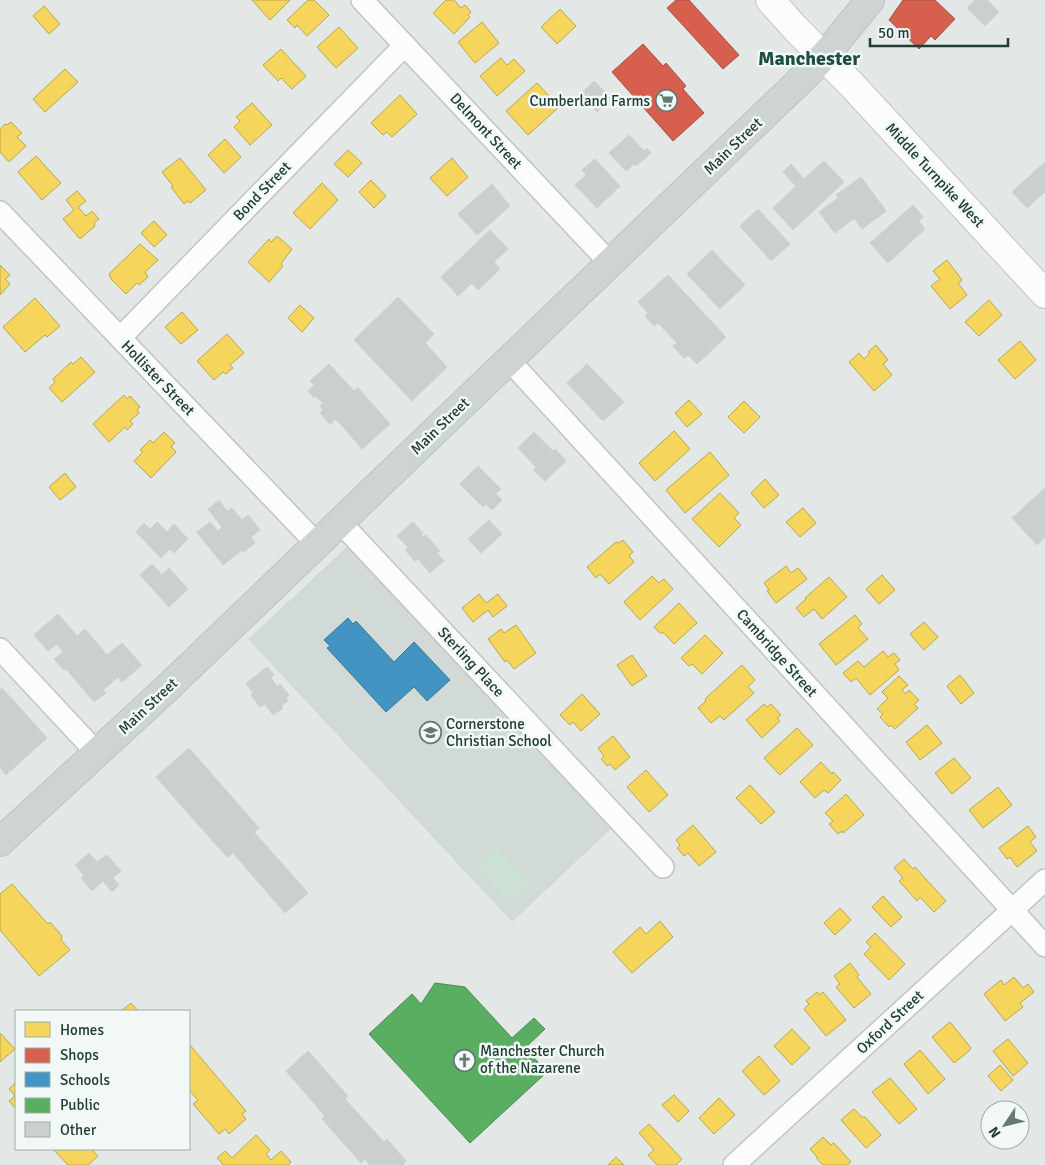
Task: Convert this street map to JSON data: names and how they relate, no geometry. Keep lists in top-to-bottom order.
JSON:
{
  "streets": {
    "main road": ["Main Street", "Middle Turnpike West"],
    "street": [
      "Delmont Street",
      "Bond Street",
      "Hollister Street",
      "Cambridge Street",
      "Sterling Place",
      "Oxford Street"
    ]
  },
  "crossings": [
    ["Delmont Street", "Main Street"],
    ["Delmont Street", "Bond Street"],
    ["Main Street", "Middle Turnpike West"],
    ["Main Street", "Hollister Street"],
    ["Main Street", "Cambridge Street"],
    ["Main Street", "Sterling Place"],
    ["Bond Street", "Hollister Street"],
    ["Cambridge Street", "Oxford Street"]
  ],
  "districts": ["Manchester"],
  "places": {
    "supermarket": ["Cumberland Farms"],
    "school or university": ["Cornerstone Christian School"],
    "church": ["Manchester Church of the Nazarene"]
  },
  "legend": [
    "Homes",
    "Shops",
    "Schools",
    "Public",
    "Other"
  ],
  "scale_bar": "50 m",
  "north": "bottom left"
}
